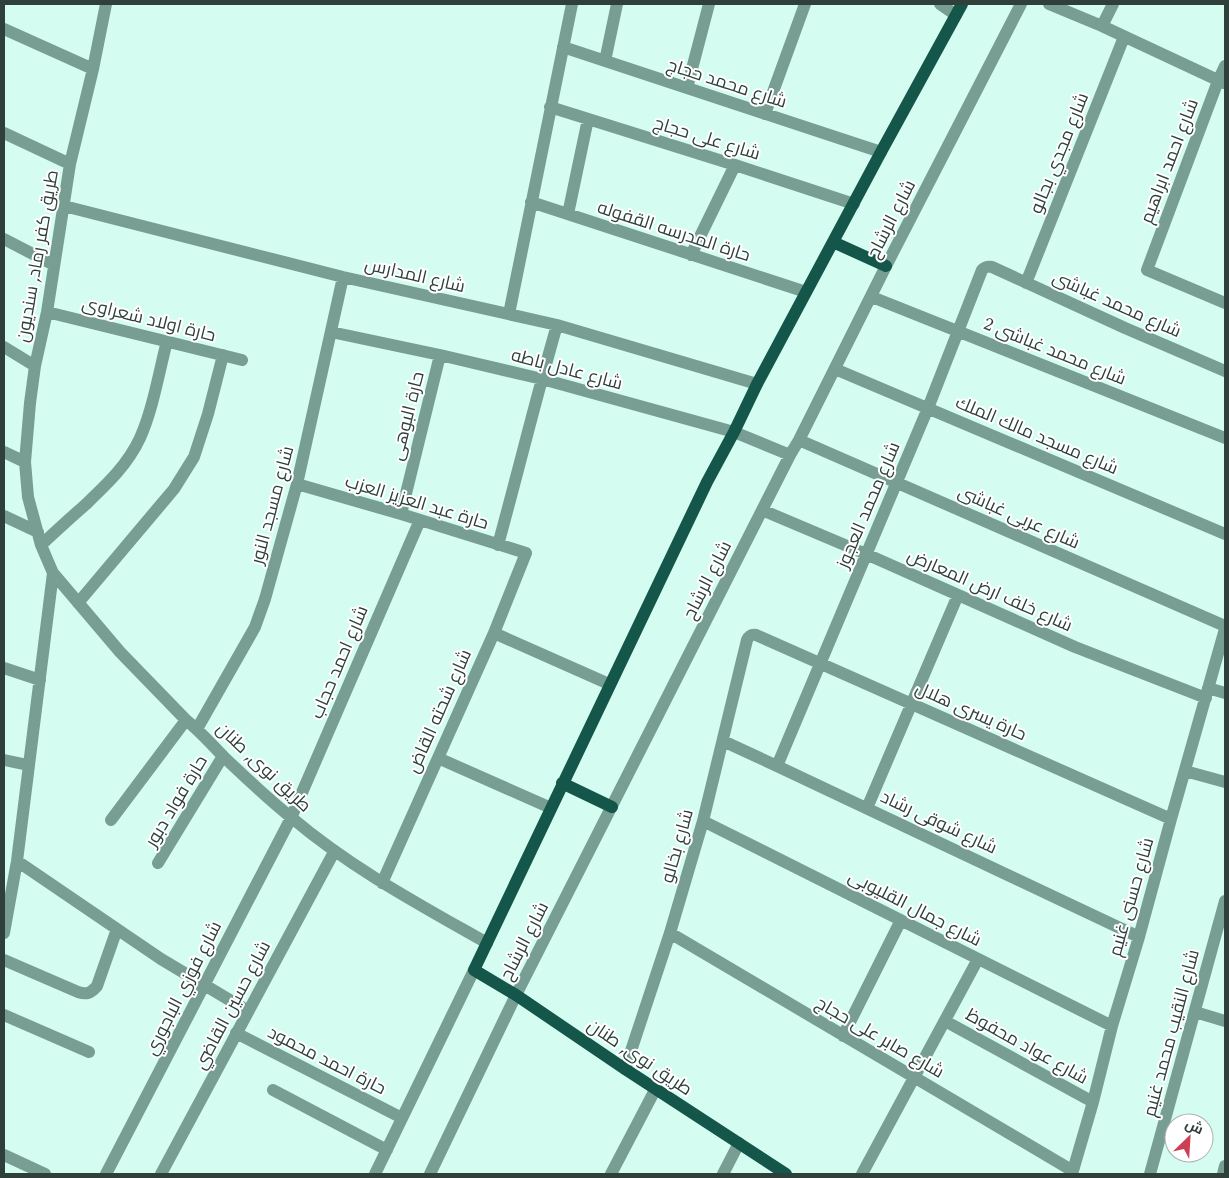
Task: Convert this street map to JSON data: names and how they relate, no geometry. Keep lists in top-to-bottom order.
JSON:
{
  "streets": {
    "main road": ["شارع الرشاح", "طريق نوى, طنان"],
    "street": [
      "شارع محمد حجاج",
      "شارع على حجاج",
      "شارع مجدي بجالو",
      "شارع احمد ابراهيم",
      "حارة المدرسه القفوله",
      "طريق كفر رماد, سنديون",
      "شارع المدارس",
      "شارع محمد غباشى",
      "حارة اولاد شعراوى",
      "شارع محمد غباشى 2",
      "شارع عادل باطه",
      "حارة البوهى",
      "شارع مسجد مالك الملك",
      "حارة عبد العزيز العزب",
      "شارع مسجد النور",
      "شارع محمد العجوز",
      "شارع عربى غباشى",
      "شارع خلف ارض المعارض",
      "شارع احمد حجاب",
      "شارع شحته القاض",
      "حارة يسرى هلال",
      "حارة فواد دبور",
      "شارع شوقى رشاد",
      "شارع بخالو",
      "شارع حسنى غنيم",
      "شارع جمال القليوبى",
      "شارع فوزي الباجوري",
      "شارع حسين القاضي",
      "شارع النقيب محمد غنيم",
      "شارع صابر على حجاج",
      "شارع عواد محفوظ",
      "حارة احمد محمود"
    ]
  },
  "crossings": [
    ["شارع محمد حجاج", "شارع الرشاح"],
    ["شارع على حجاج", "شارع الرشاح"],
    ["شارع مجدي بجالو", "شارع محمد غباشى"],
    ["شارع الرشاح", "حارة المدرسه القفوله"],
    ["شارع الرشاح", "شارع المدارس"],
    ["شارع الرشاح", "شارع محمد غباشى 2"],
    ["شارع الرشاح", "شارع عادل باطه"],
    ["شارع الرشاح", "شارع مسجد مالك الملك"],
    ["شارع الرشاح", "شارع عربى غباشى"],
    ["شارع الرشاح", "شارع خلف ارض المعارض"],
    ["شارع الرشاح", "طريق نوى, طنان"],
    ["شارع الرشاح", "حارة احمد محمود"],
    ["طريق كفر رماد, سنديون", "شارع المدارس"],
    ["طريق كفر رماد, سنديون", "حارة اولاد شعراوى"],
    ["طريق كفر رماد, سنديون", "طريق نوى, طنان"],
    ["شارع المدارس", "شارع مسجد النور"],
    ["شارع محمد غباشى", "شارع محمد العجوز"],
    ["شارع محمد غباشى 2", "شارع محمد العجوز"],
    ["شارع عادل باطه", "حارة البوهى"],
    ["شارع عادل باطه", "شارع مسجد النور"],
    ["حارة البوهى", "حارة عبد العزيز العزب"],
    ["شارع مسجد مالك الملك", "شارع محمد العجوز"],
    ["حارة عبد العزيز العزب", "شارع مسجد النور"],
    ["حارة عبد العزيز العزب", "شارع احمد حجاب"],
    ["حارة عبد العزيز العزب", "شارع شحته القاض"],
    ["شارع مسجد النور", "طريق نوى, طنان"],
    ["شارع محمد العجوز", "شارع عربى غباشى"],
    ["شارع محمد العجوز", "شارع خلف ارض المعارض"],
    ["شارع محمد العجوز", "حارة يسرى هلال"],
    ["شارع محمد العجوز", "شارع شوقى رشاد"],
    ["شارع عربى غباشى", "شارع حسنى غنيم"],
    ["شارع خلف ارض المعارض", "شارع حسنى غنيم"],
    ["شارع احمد حجاب", "طريق نوى, طنان"],
    ["شارع احمد حجاب", "شارع فوزي الباجوري"],
    ["شارع شحته القاض", "طريق نوى, طنان"],
    ["حارة يسرى هلال", "شارع بخالو"],
    ["حارة يسرى هلال", "شارع حسنى غنيم"],
    ["طريق نوى, طنان", "حارة فواد دبور"],
    ["طريق نوى, طنان", "شارع بخالو"],
    ["طريق نوى, طنان", "شارع فوزي الباجوري"],
    ["طريق نوى, طنان", "شارع حسين القاضي"],
    ["شارع شوقى رشاد", "شارع بخالو"],
    ["شارع شوقى رشاد", "شارع حسنى غنيم"],
    ["شارع بخالو", "شارع جمال القليوبى"],
    ["شارع بخالو", "شارع صابر على حجاج"],
    ["شارع حسنى غنيم", "شارع جمال القليوبى"],
    ["شارع حسنى غنيم", "شارع صابر على حجاج"],
    ["شارع حسنى غنيم", "شارع عواد محفوظ"],
    ["شارع حسين القاضي", "حارة احمد محمود"]
  ],
  "north": "top right"
}
